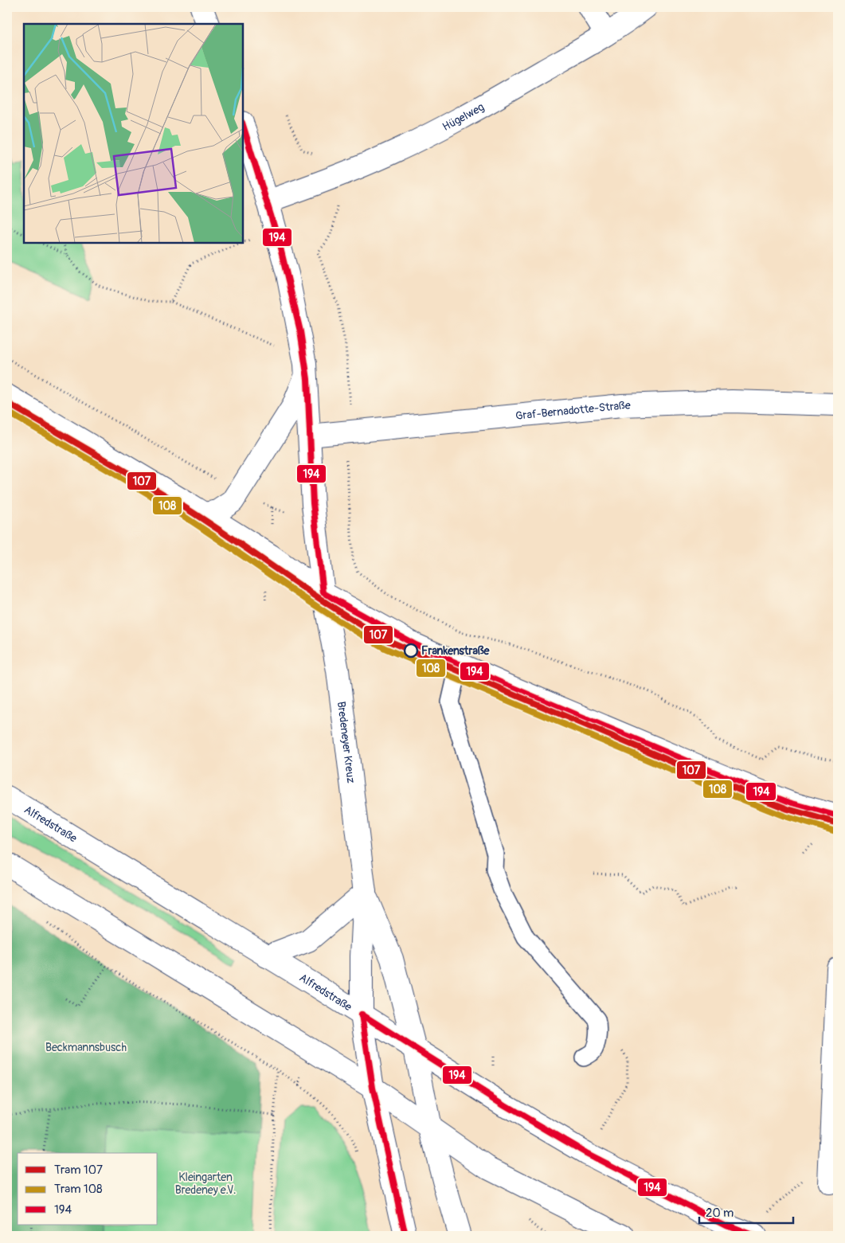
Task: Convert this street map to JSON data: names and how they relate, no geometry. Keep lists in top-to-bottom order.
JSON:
{
  "streets": {
    "main road": [
      "Hügelweg",
      "Graf-Bernadotte-Straße",
      "Bredeneyer Kreuz",
      "Alfredstraße"
    ]
  },
  "crossings": [
    ["Bredeneyer Kreuz", "Alfredstraße"]
  ],
  "parks": ["Beckmannsbusch", "Kleingarten Bredeney e.V."],
  "places": ["Frankenstraße"],
  "lines": ["transit line 194", "tram line 107", "tram line 108"],
  "legend": ["Tram 107", "Tram 108", "194"],
  "scale_bar": "20 m"
}
